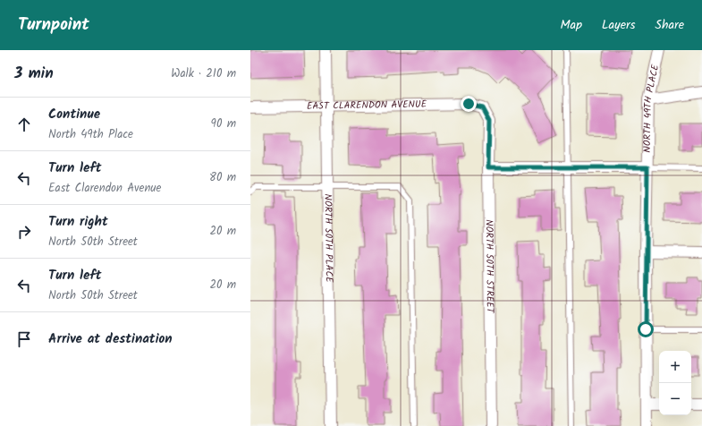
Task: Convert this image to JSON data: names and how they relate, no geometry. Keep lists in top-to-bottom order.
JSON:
{
  "streets": {
    "street": [
      "EAST CLARENDON AVENUE",
      "NORTH 49TH PLACE",
      "NORTH 50TH PLACE",
      "NORTH 50TH STREET"
    ]
  },
  "crossings": [
    ["EAST CLARENDON AVENUE", "NORTH 50TH PLACE"],
    ["EAST CLARENDON AVENUE", "NORTH 50TH STREET"]
  ],
  "page": {
    "header": "Turnpoint",
    "nav": ["Map", "Layers", "Share"],
    "heading": ["3 min", "Walk · 210 m"],
    "list": [
      ["Continue", "North 49th Place", "90 m"],
      ["Turn left", "East Clarendon Avenue", "80 m"],
      ["Turn right", "North 50th Street", "20 m"],
      ["Turn left", "North 50th Street", "20 m"],
      "Arrive at destination"
    ],
    "map_buttons": ["+", "−"]
  }
}
